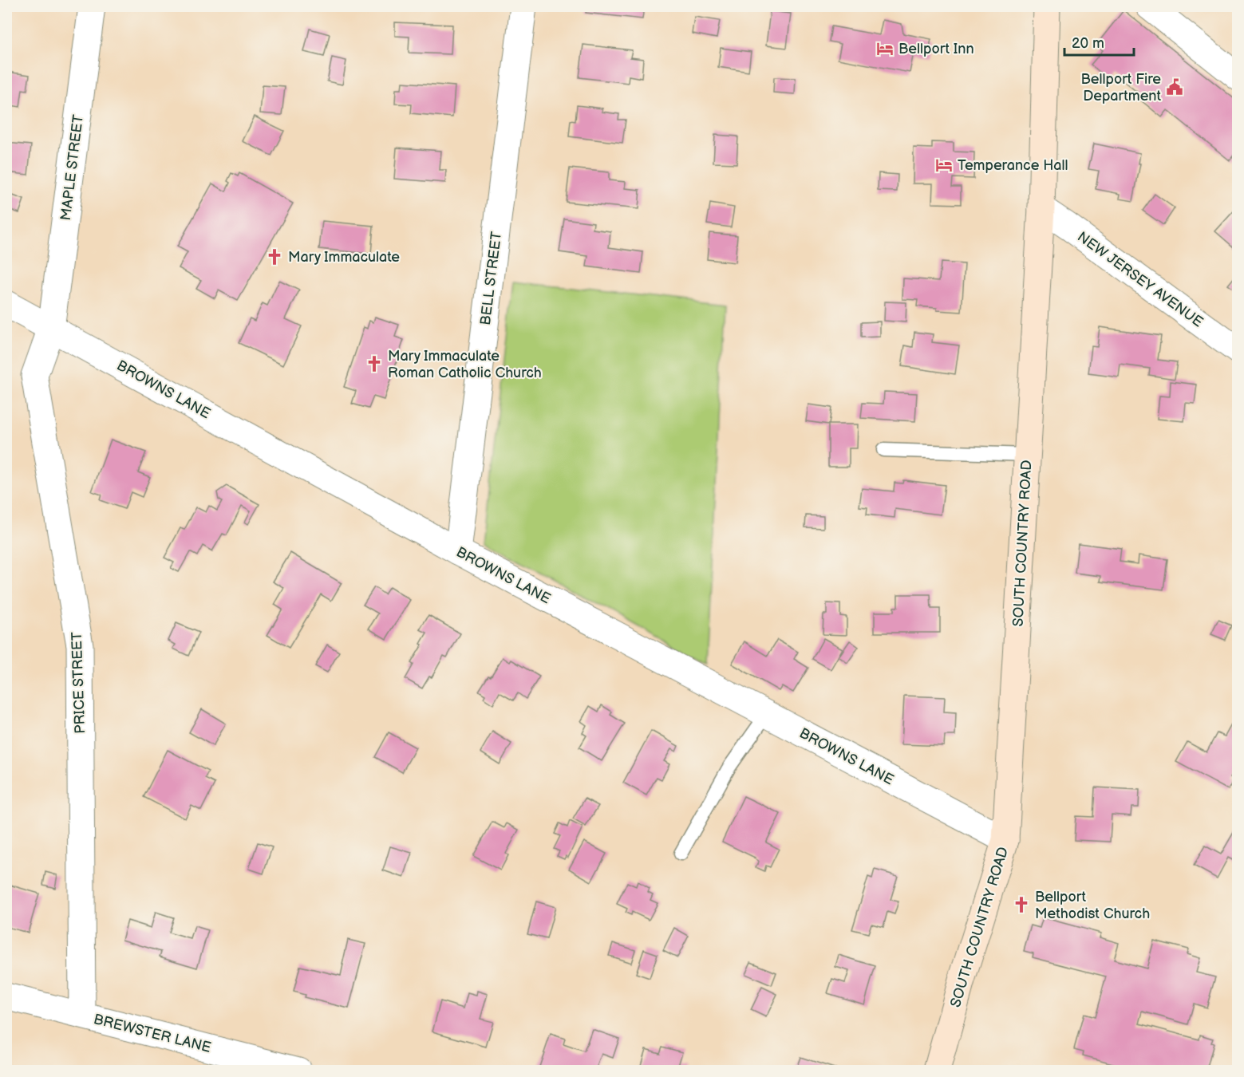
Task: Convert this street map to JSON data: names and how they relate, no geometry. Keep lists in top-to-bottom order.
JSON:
{
  "streets": {
    "main road": ["SOUTH COUNTRY ROAD"],
    "street": [
      "MAPLE STREET",
      "BELL STREET",
      "NEW JERSEY AVENUE",
      "BROWNS LANE",
      "PRICE STREET",
      "BREWSTER LANE"
    ]
  },
  "crossings": [
    ["MAPLE STREET", "BROWNS LANE"],
    ["MAPLE STREET", "PRICE STREET"],
    ["BELL STREET", "BROWNS LANE"],
    ["NEW JERSEY AVENUE", "SOUTH COUNTRY ROAD"],
    ["BROWNS LANE", "SOUTH COUNTRY ROAD"],
    ["BROWNS LANE", "PRICE STREET"],
    ["PRICE STREET", "BREWSTER LANE"]
  ],
  "places": {
    "hotel": ["Bellport Inn", "Temperance Hall"],
    "public building": ["Bellport Fire Department"],
    "church": ["Mary Immaculate", "Mary Immaculate Roman Catholic Church", "Bellport Methodist Church"]
  },
  "scale_bar": "20 m"
}
